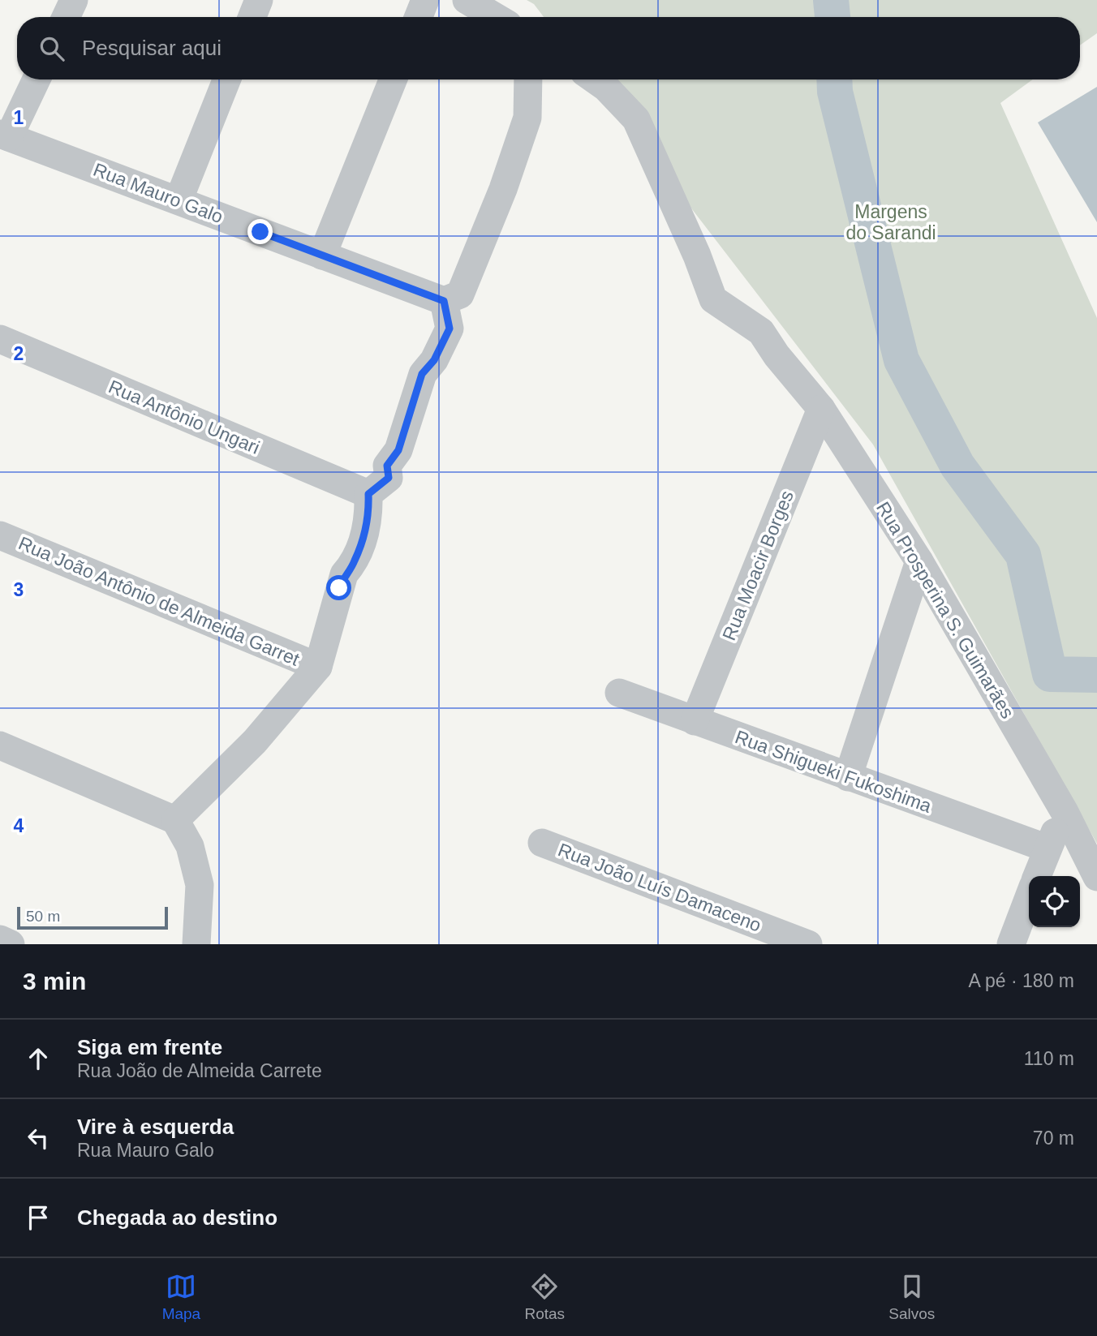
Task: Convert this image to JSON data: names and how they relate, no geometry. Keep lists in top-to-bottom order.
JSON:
{
  "streets": {
    "street": [
      "Rua Mauro Galo",
      "Rua Antônio Ungari",
      "Rua Moacir Borges",
      "Rua João Antônio de Almeida Garret",
      "Rua Prosperina S. Guimarães",
      "Rua Shigueki Fukoshima",
      "Rua João Luís Damaceno"
    ]
  },
  "crossings": [
    ["Rua Moacir Borges", "Rua Prosperina S. Guimarães"],
    ["Rua Moacir Borges", "Rua Shigueki Fukoshima"]
  ],
  "parks": ["Margens do Sarandi"],
  "scale_bar": "50 m",
  "page": {
    "search": "Pesquisar aqui",
    "scale": "50 m",
    "heading": ["3 min", "A pé · 180 m"],
    "list": [
      ["Siga em frente", "Rua João de Almeida Carrete", "110 m"],
      ["Vire à esquerda", "Rua Mauro Galo", "70 m"],
      "Chegada ao destino"
    ],
    "nav": ["Mapa", "Rotas", "Salvos"]
  },
  "grid": {
    "rows": [
      "1",
      "2",
      "3",
      "4"
    ]
  }
}
